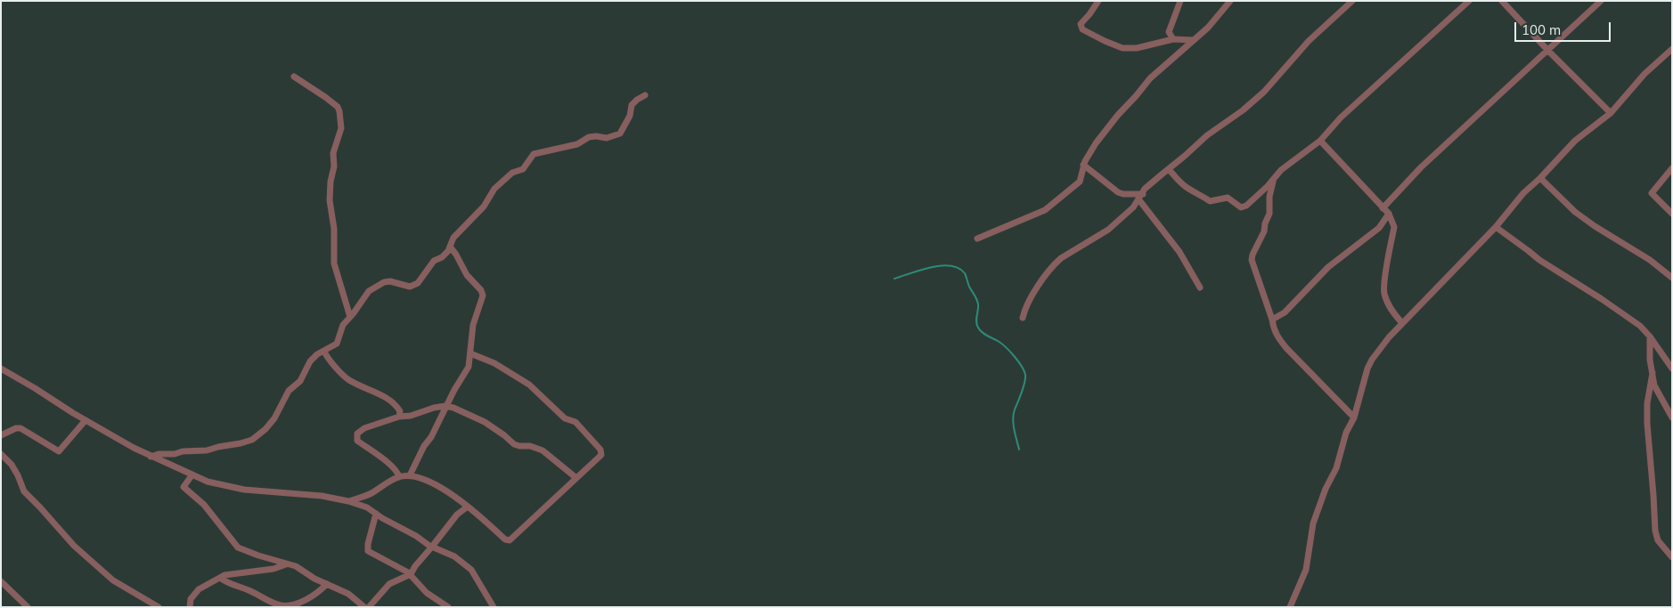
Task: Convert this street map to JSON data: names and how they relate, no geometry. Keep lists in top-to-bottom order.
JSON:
{
  "scale_bar": "100 m"
}
